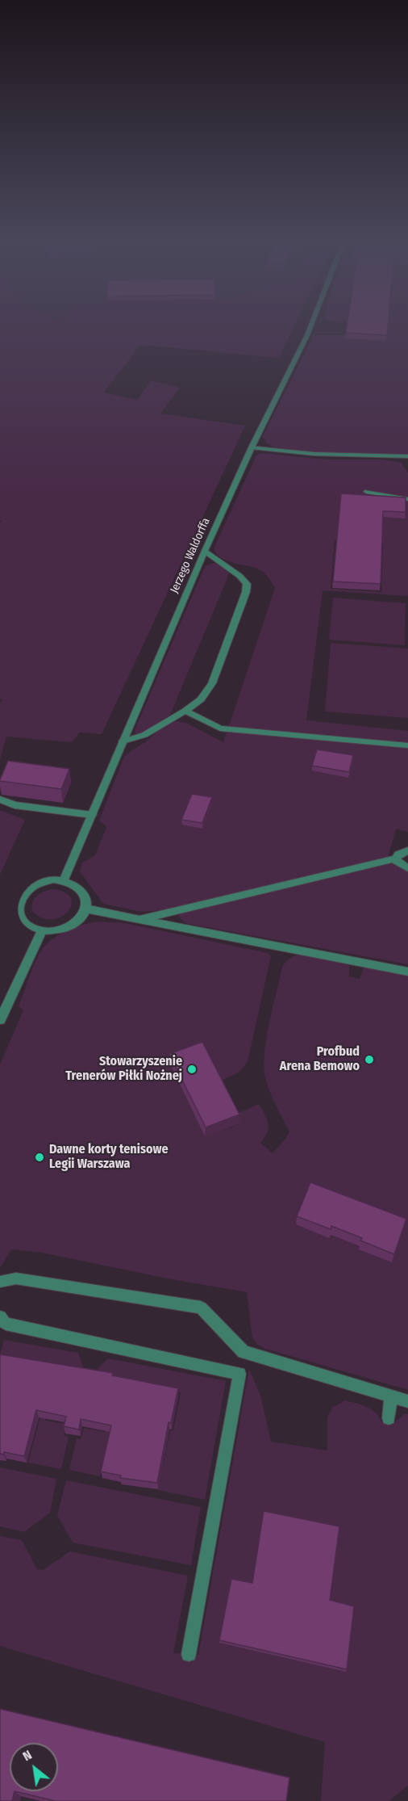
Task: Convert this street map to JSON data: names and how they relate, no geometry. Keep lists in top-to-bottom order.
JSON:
{
  "streets": {
    "street": ["Jerzego Waldorffa"]
  },
  "places": ["Profbud Arena Bemowo", "Stowarzyszenie Trenerów Piłki Nożnej", "Dawne korty tenisowe Legii Warszawa"],
  "north": "top left"
}
